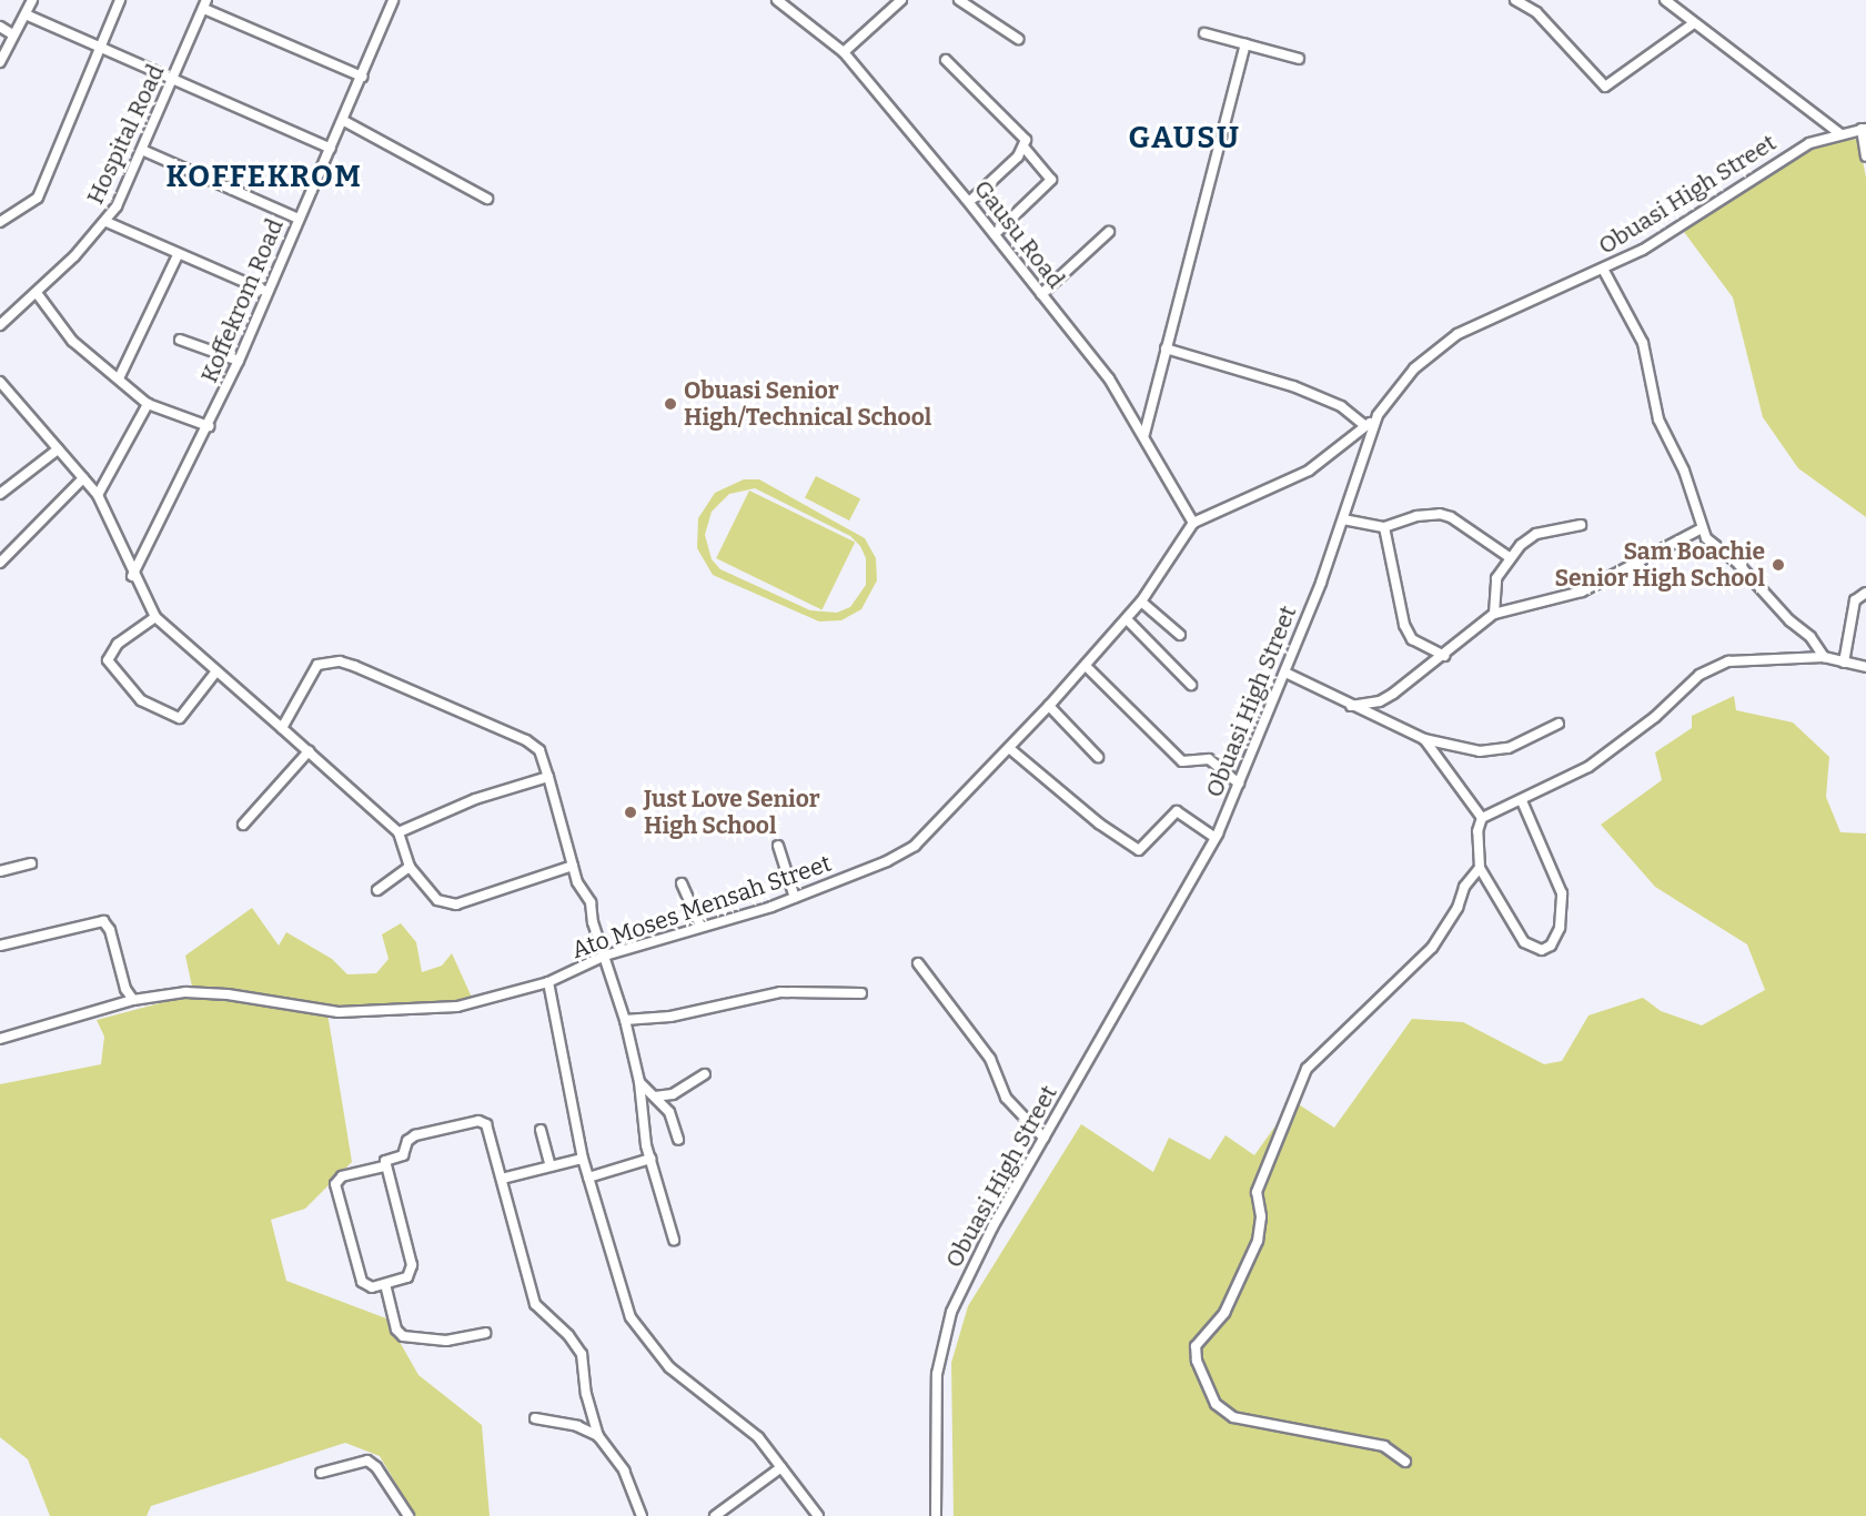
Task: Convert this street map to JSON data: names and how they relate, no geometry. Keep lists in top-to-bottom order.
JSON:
{
  "streets": {
    "street": [
      "Hospital Road",
      "Obuasi High Street",
      "Gausu Road",
      "Koffekrom Road",
      "Ato Moses Mensah Street"
    ]
  },
  "crossings": [
    ["Gausu Road", "Ato Moses Mensah Street"]
  ],
  "districts": ["GAUSU", "KOFFEKROM"],
  "places": ["Obuasi Senior High/Technical School", "Sam Boachie Senior High School", "Just Love Senior High School"]
}
